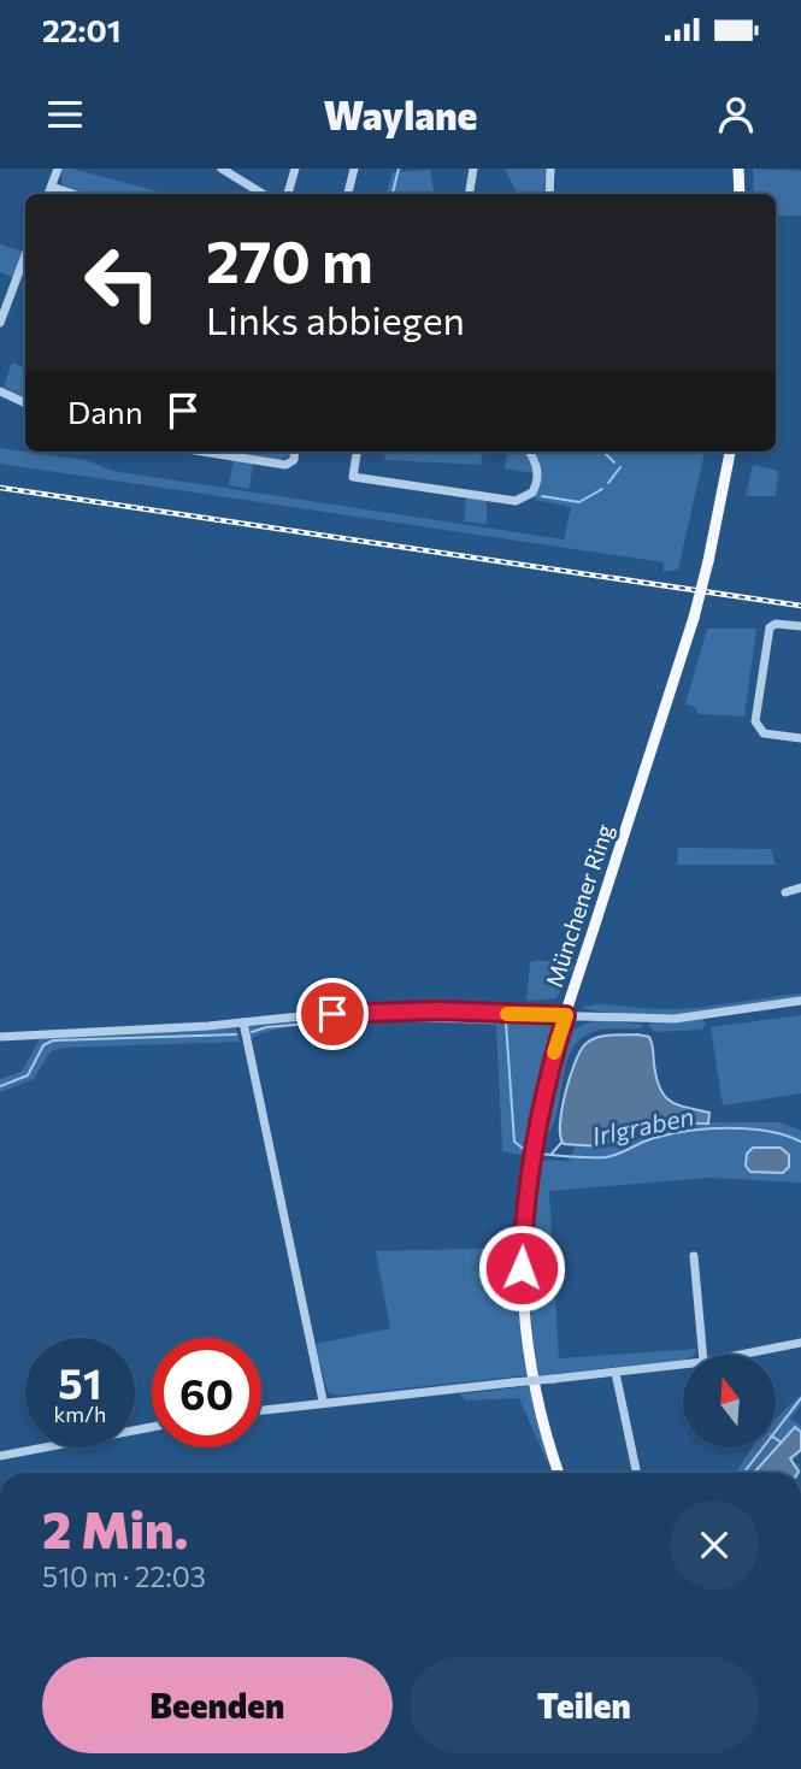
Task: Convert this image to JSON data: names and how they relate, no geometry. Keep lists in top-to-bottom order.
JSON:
{
  "streets": {
    "main road": ["Münchener Ring"]
  },
  "water": ["Irlgraben"],
  "north": "top",
  "page": {
    "status": "22:01",
    "header": "Waylane",
    "turn": ["270 m", "Links abbiegen"],
    "then": "Dann",
    "speed": "51 km/h",
    "limit": "60",
    "heading": ["2 Min.", "510 m · 22:03"],
    "buttons": ["Beenden", "Teilen"]
  }
}
